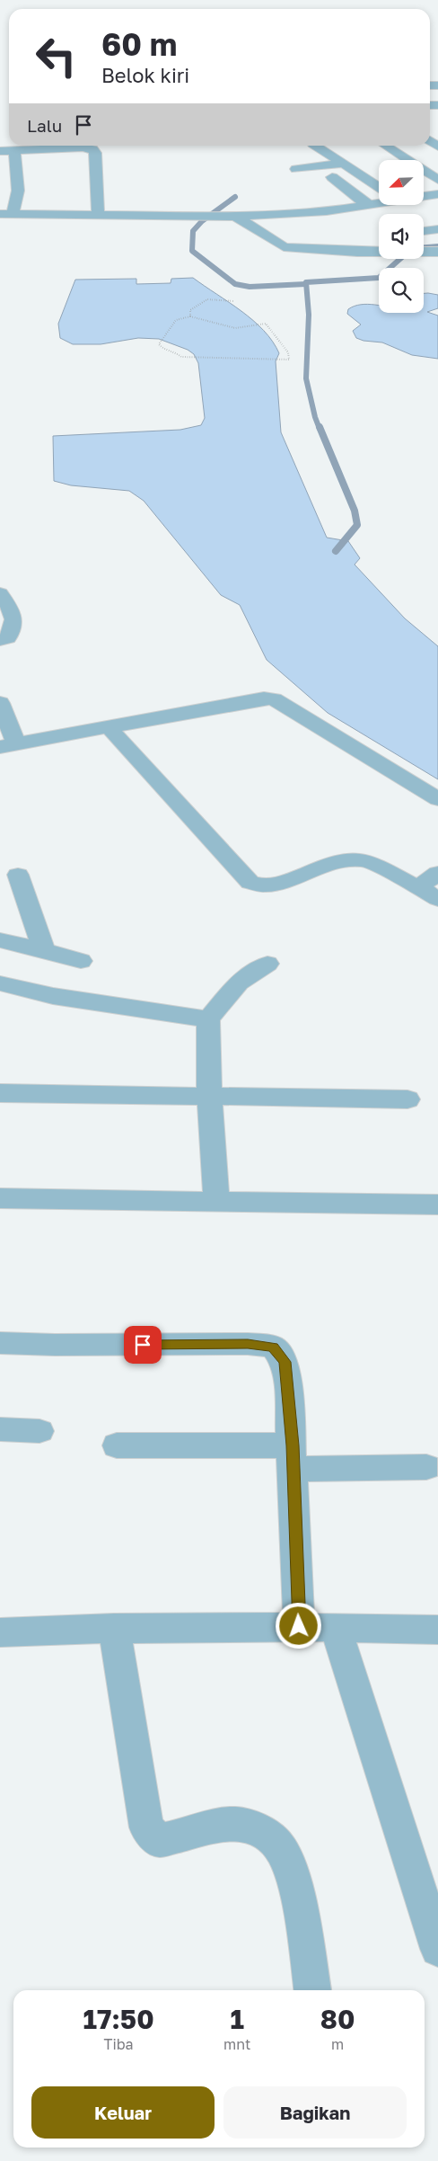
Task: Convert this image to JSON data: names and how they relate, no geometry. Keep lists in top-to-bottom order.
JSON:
{
  "north": "bottom left",
  "page": {
    "turn": ["60 m", "Belok kiri"],
    "then": "Lalu",
    "eta": [
      "17:50",
      "Tiba",
      "1",
      "mnt",
      "80",
      "m"
    ],
    "buttons": ["Keluar", "Bagikan"]
  }
}
